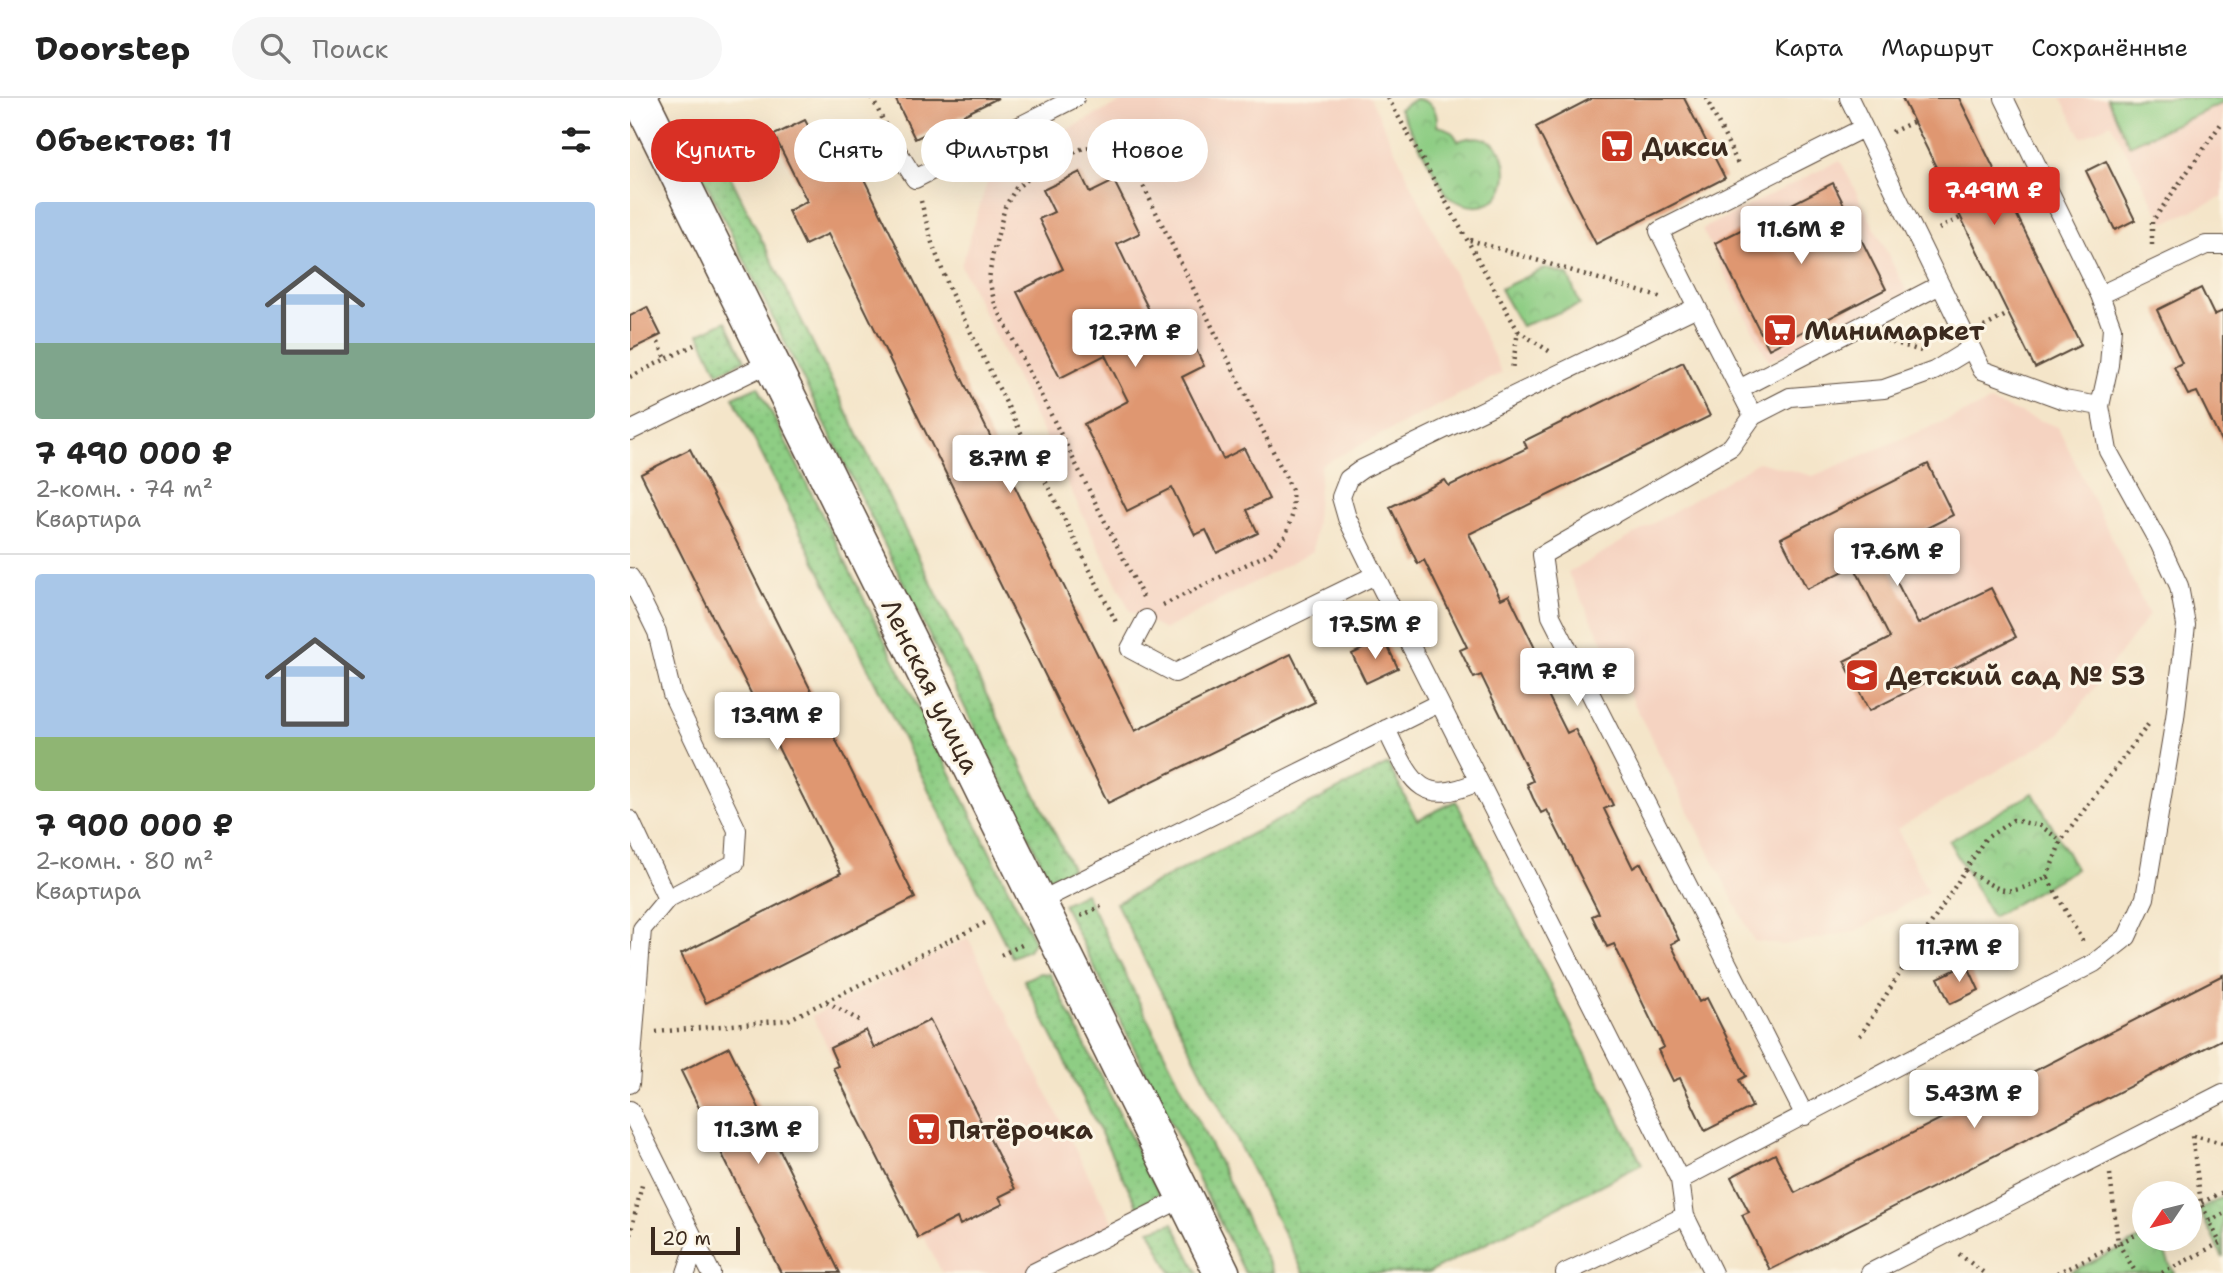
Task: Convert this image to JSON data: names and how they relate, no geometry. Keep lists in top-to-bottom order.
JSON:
{
  "streets": {
    "street": ["Ленская улица"]
  },
  "places": {
    "supermarket": ["Дикси", "Минимаркет", "Пятёрочка"],
    "school or university": ["Детский сад № 53"]
  },
  "scale_bar": "20 m",
  "north": "bottom left",
  "page": {
    "header": "Doorstep",
    "search": "Поиск",
    "nav": ["Карта", "Маршрут", "Сохранённые"],
    "heading": "Объектов: 11",
    "chip": [
      "Купить",
      "Снять",
      "Фильтры",
      "Новое"
    ],
    "price": [
      "7.49M ₽",
      "11.6M ₽",
      "12.7M ₽",
      "8.7M ₽",
      "17.6M ₽",
      "17.5M ₽",
      "7.9M ₽",
      "13.9M ₽",
      "11.7M ₽",
      "5.43M ₽",
      "11.3M ₽"
    ],
    "list": [
      {
        "name": "7 490 000 ₽",
        "note": "2-комн. · 74 m² · Квартира"
      },
      {
        "name": "7 900 000 ₽",
        "note": "2-комн. · 80 m² · Квартира"
      }
    ],
    "scale": "20 m"
  }
}
